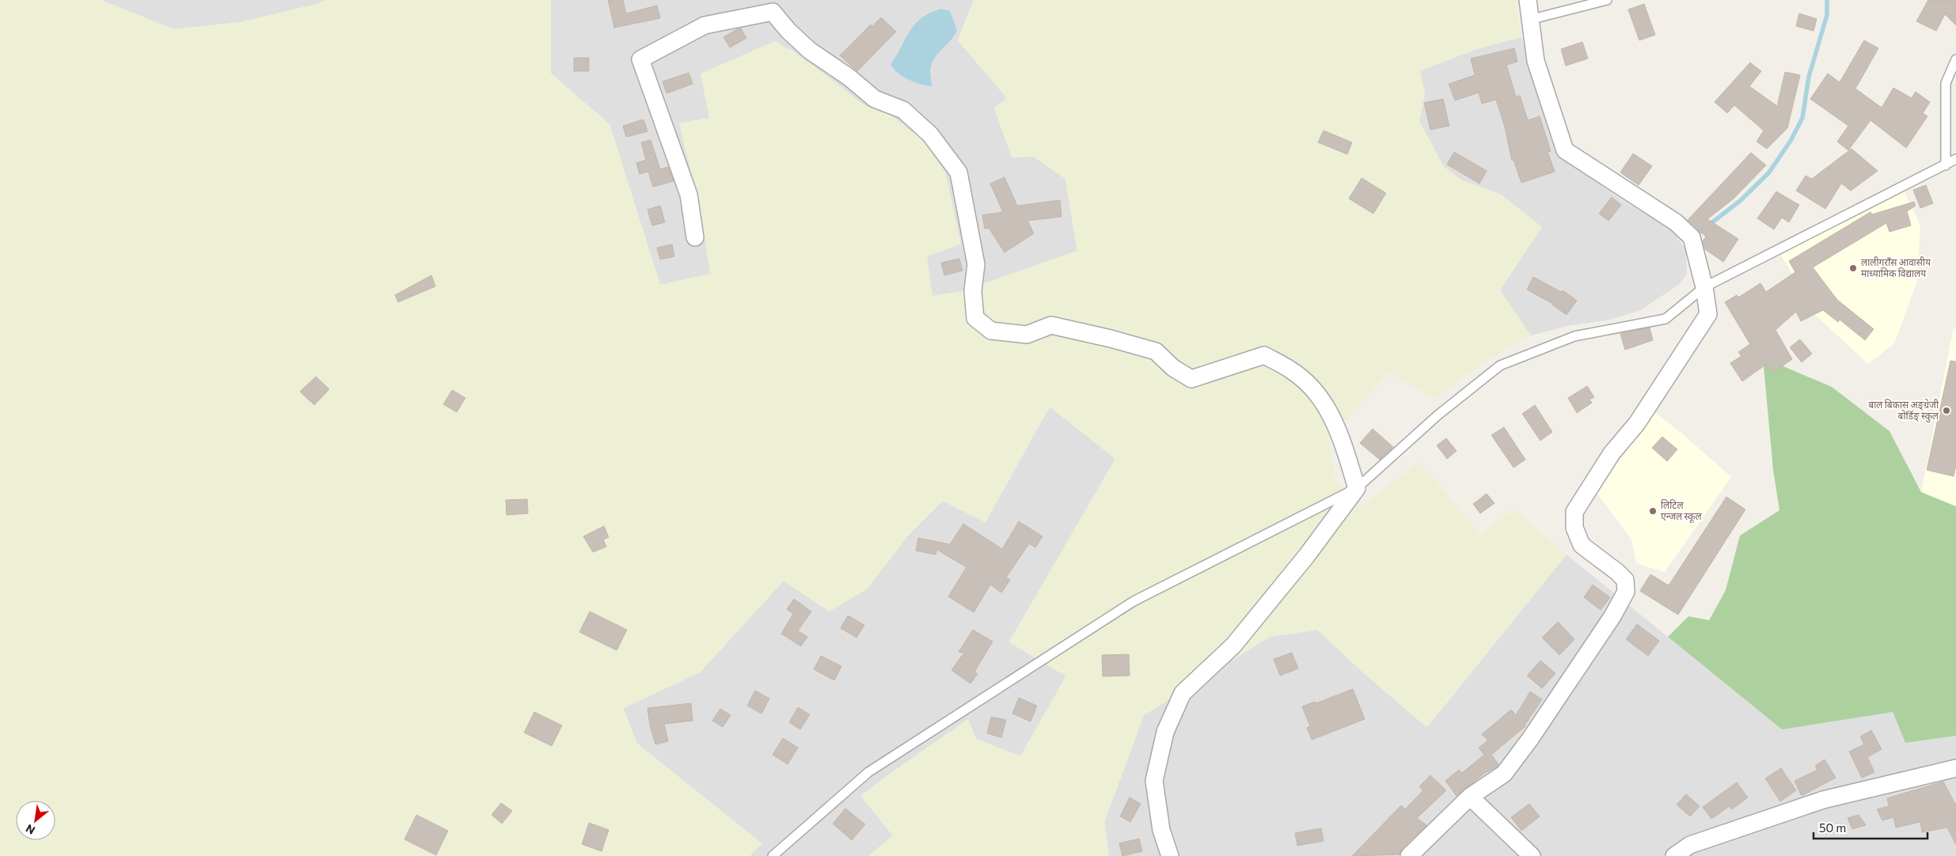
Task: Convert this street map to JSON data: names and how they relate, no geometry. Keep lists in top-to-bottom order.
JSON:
{
  "places": ["लालीगुराँस आवासीय माध्यामिक विद्यालय", "बाल बिकास अङ्ग्रेजी बोर्डिङ् स्कुल", "लिटिल एन्जल स्कूल"],
  "scale_bar": "50 m",
  "north": "bottom left"
}
